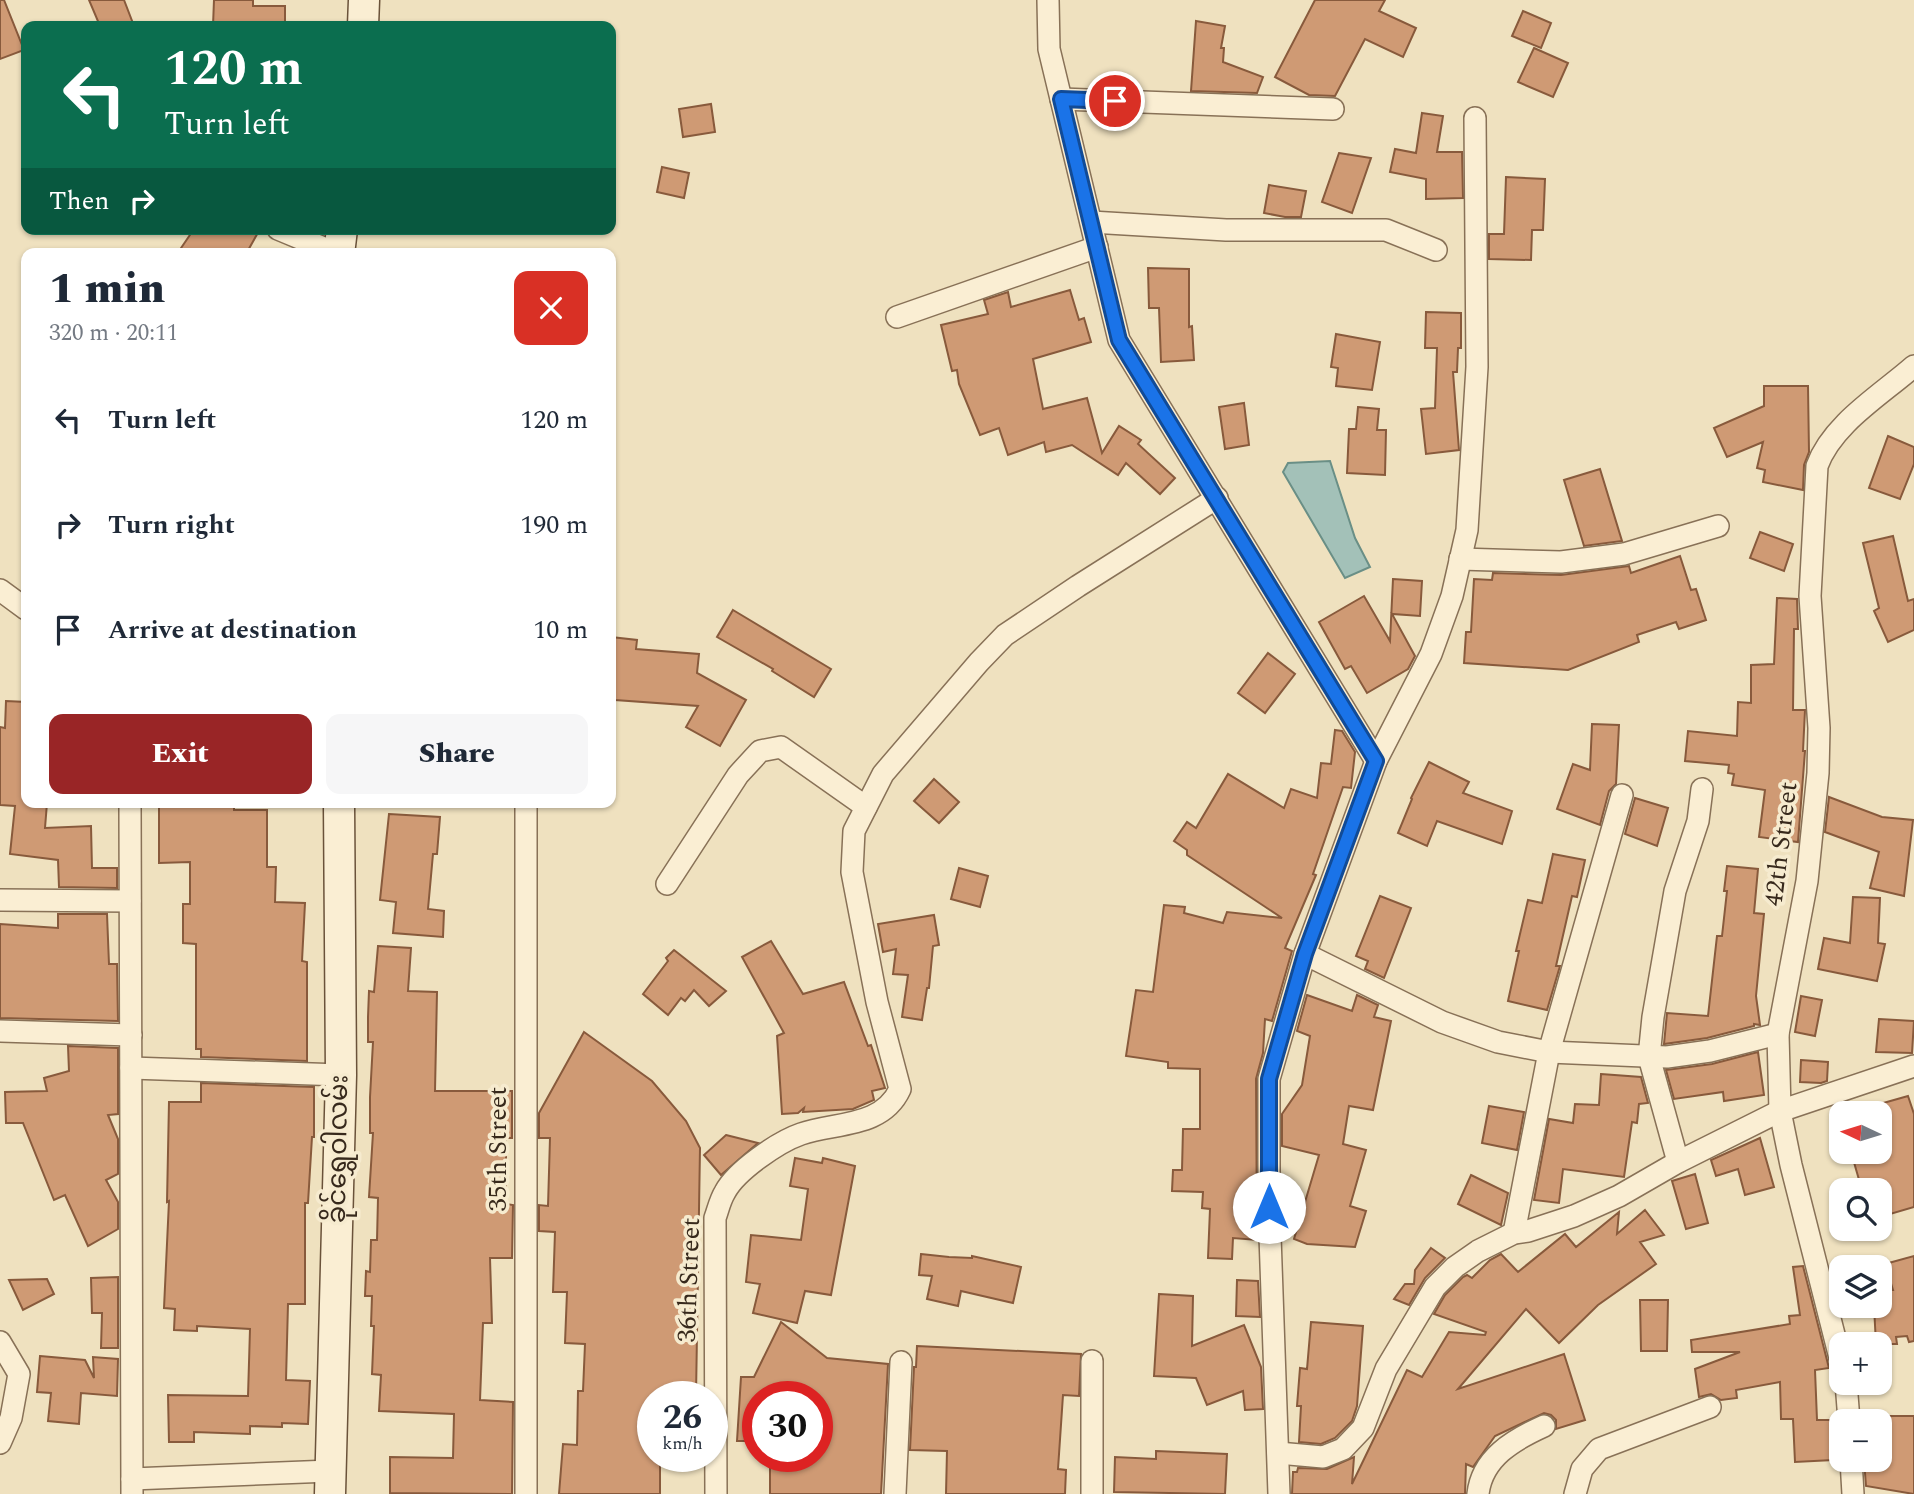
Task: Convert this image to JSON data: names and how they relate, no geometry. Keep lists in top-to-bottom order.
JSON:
{
  "streets": {
    "street": [
      "42th Street",
      "ခိုင်ရွှေဝါလမ်း",
      "35th Street",
      "36th Street"
    ]
  },
  "north": "left",
  "page": {
    "turn": ["120 m", "Turn left"],
    "then": "Then",
    "heading": ["1 min", "320 m · 20:11"],
    "list": [
      {
        "name": "Turn left",
        "value": "120 m"
      },
      {
        "name": "Turn right",
        "value": "190 m"
      },
      {
        "name": "Arrive at destination",
        "value": "10 m"
      }
    ],
    "buttons": ["Exit", "Share"],
    "map_buttons": ["+", "−"],
    "speed": "26 km/h",
    "limit": "30"
  }
}
